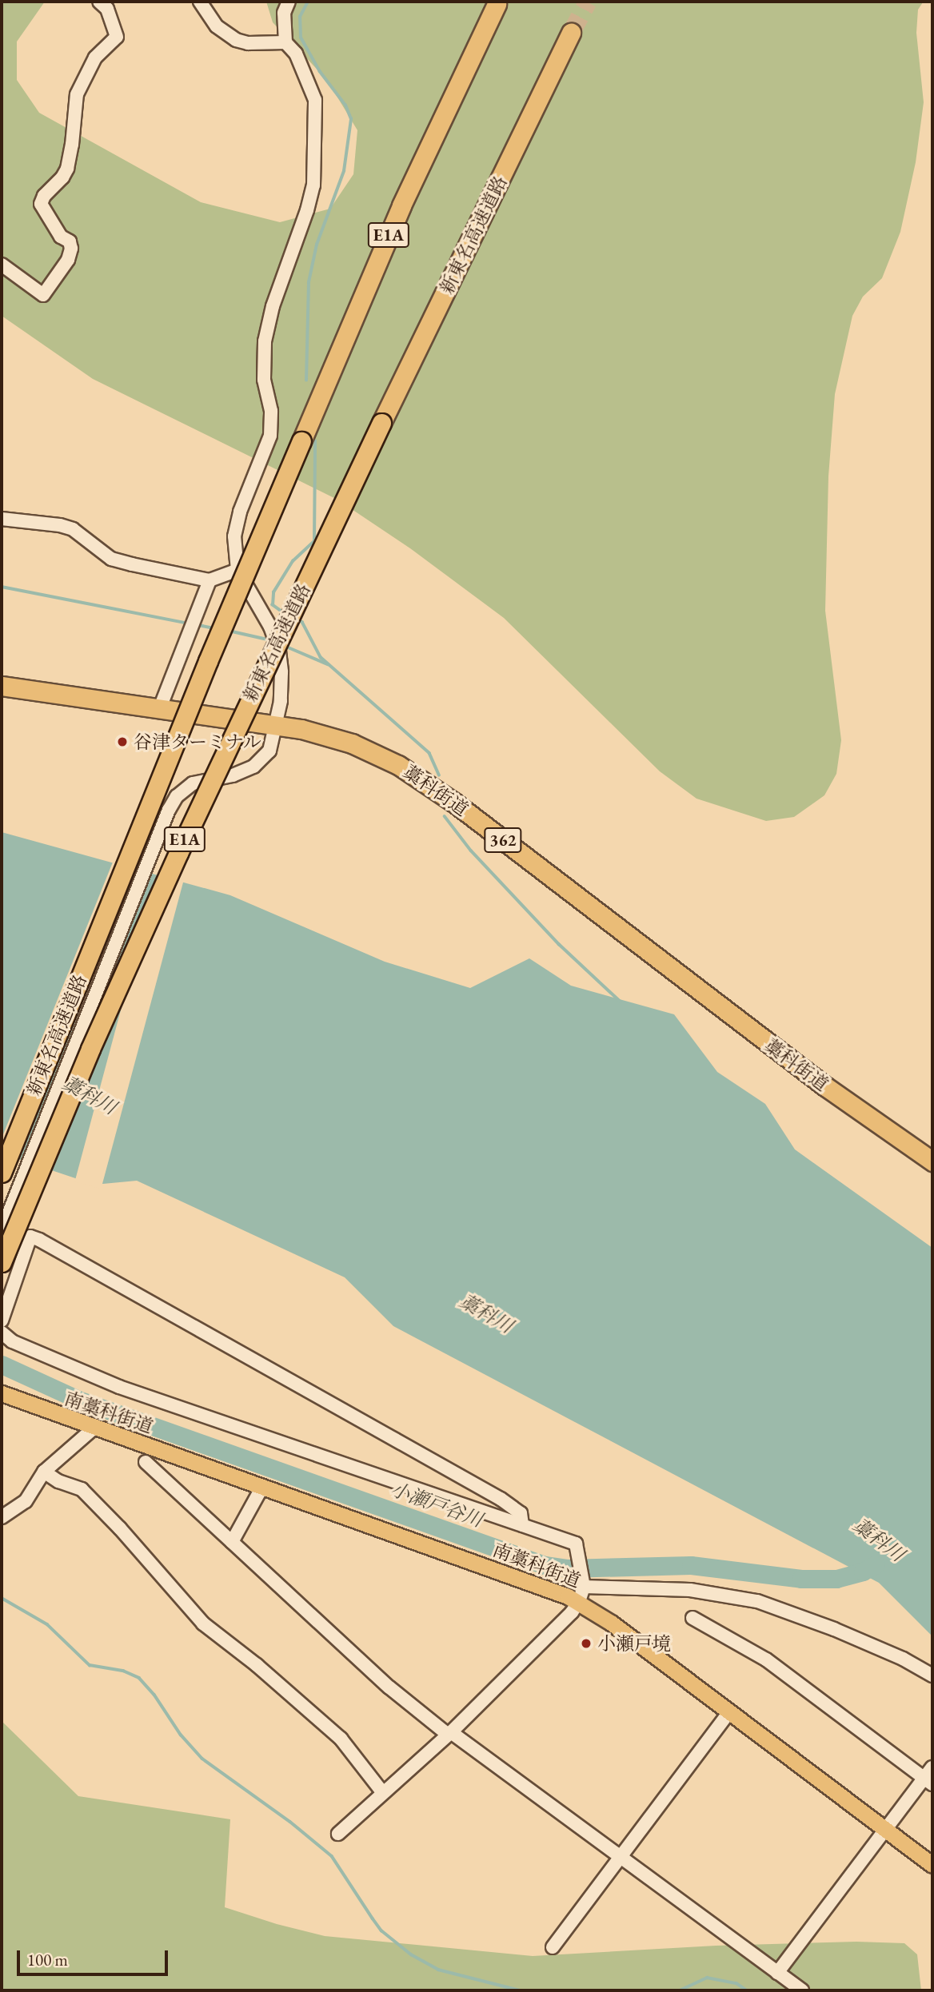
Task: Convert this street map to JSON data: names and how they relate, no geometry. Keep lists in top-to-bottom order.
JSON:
{
  "streets": {
    "highway": [
      "E1A",
      "新東名高速道路",
      "藁科街道",
      "362"
    ],
    "main road": ["南藁科街道"]
  },
  "water": ["藁科川", "小瀬戸谷川"],
  "places": ["谷津ターミナル", "小瀬戸境"],
  "scale_bar": "100 m"
}
